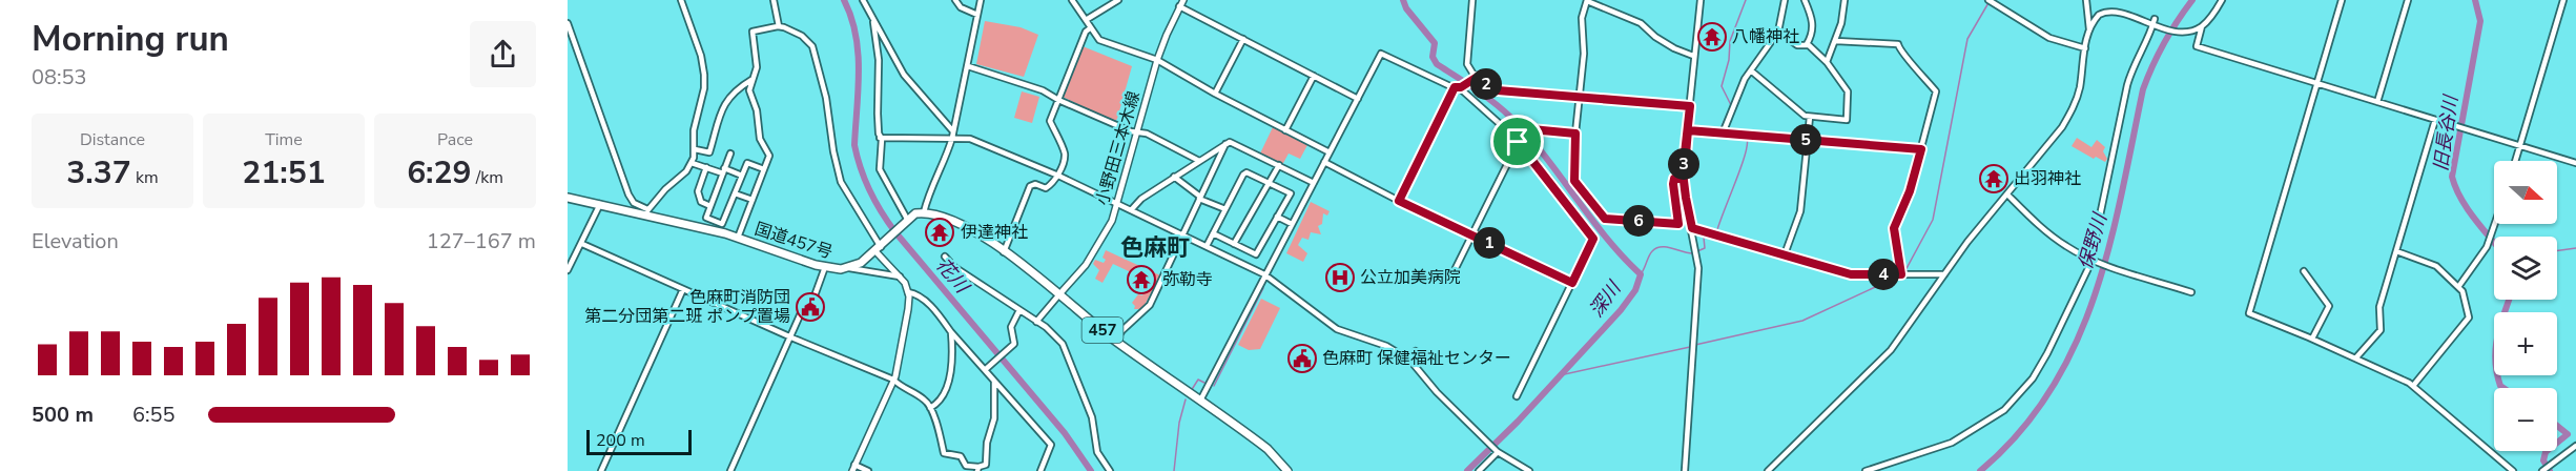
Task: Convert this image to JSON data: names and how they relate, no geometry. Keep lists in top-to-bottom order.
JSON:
{
  "streets": {
    "highway": ["国道457号", "457"],
    "main road": ["小野田三本木線"]
  },
  "crossings": [
    ["小野田三本木線", "457"],
    ["国道457号", "457"]
  ],
  "districts": ["色麻町"],
  "water": [
    "旧長谷川",
    "保野川",
    "花川",
    "深川"
  ],
  "places": {
    "temple": [
      "八幡神社",
      "出羽神社",
      "伊達神社",
      "弥勒寺"
    ],
    "hospital": ["公立加美病院"],
    "public building": ["色麻町消防団 第二分団第二班 ポンプ置場", "色麻町 保健福祉センター"]
  },
  "scale_bar": "200 m",
  "north": "right",
  "page": {
    "heading": ["Morning run", "08:53"],
    "pins": [
      "2",
      "5",
      "3",
      "6",
      "1",
      "4"
    ],
    "stats": [
      ["Distance", "3.37 km"],
      ["Time", "21:51"],
      ["Pace", "6:29 /km"]
    ],
    "map_buttons": ["+", "−"],
    "chart": ["Elevation", "127–167 m"],
    "list": [
      {
        "name": "500 m",
        "note": "6:55"
      }
    ],
    "scale": "200 m"
  }
}
